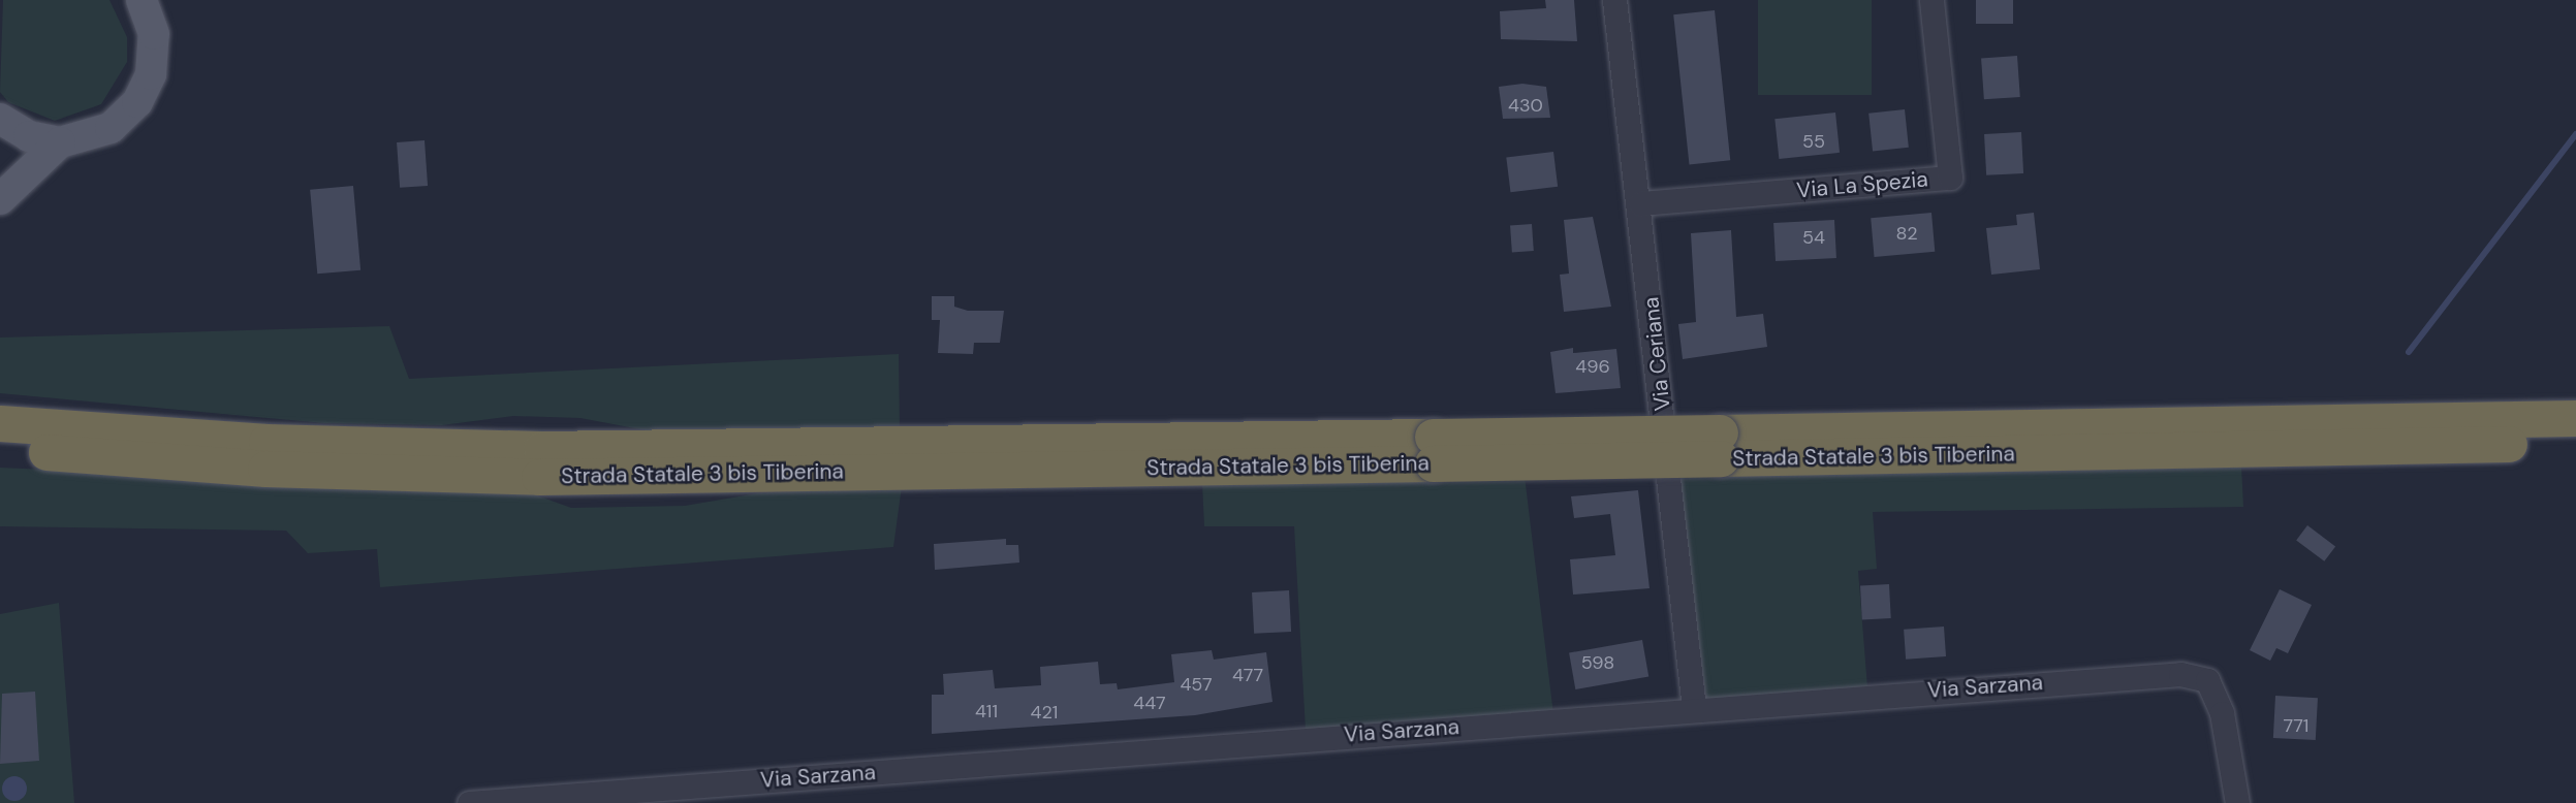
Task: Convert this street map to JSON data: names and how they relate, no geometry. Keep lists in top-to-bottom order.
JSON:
{
  "streets": {
    "highway": ["Strada Statale 3 bis Tiberina"],
    "street": ["Via La Spezia", "Via Ceriana", "Via Sarzana"]
  },
  "crossings": [
    ["Via La Spezia", "Via Ceriana"],
    ["Via Ceriana", "Via Sarzana"]
  ],
  "house_numbers": [
    "430",
    "55",
    "82",
    "54",
    "496",
    "598",
    "477",
    "457",
    "447",
    "411",
    "421",
    "771"
  ]
}
